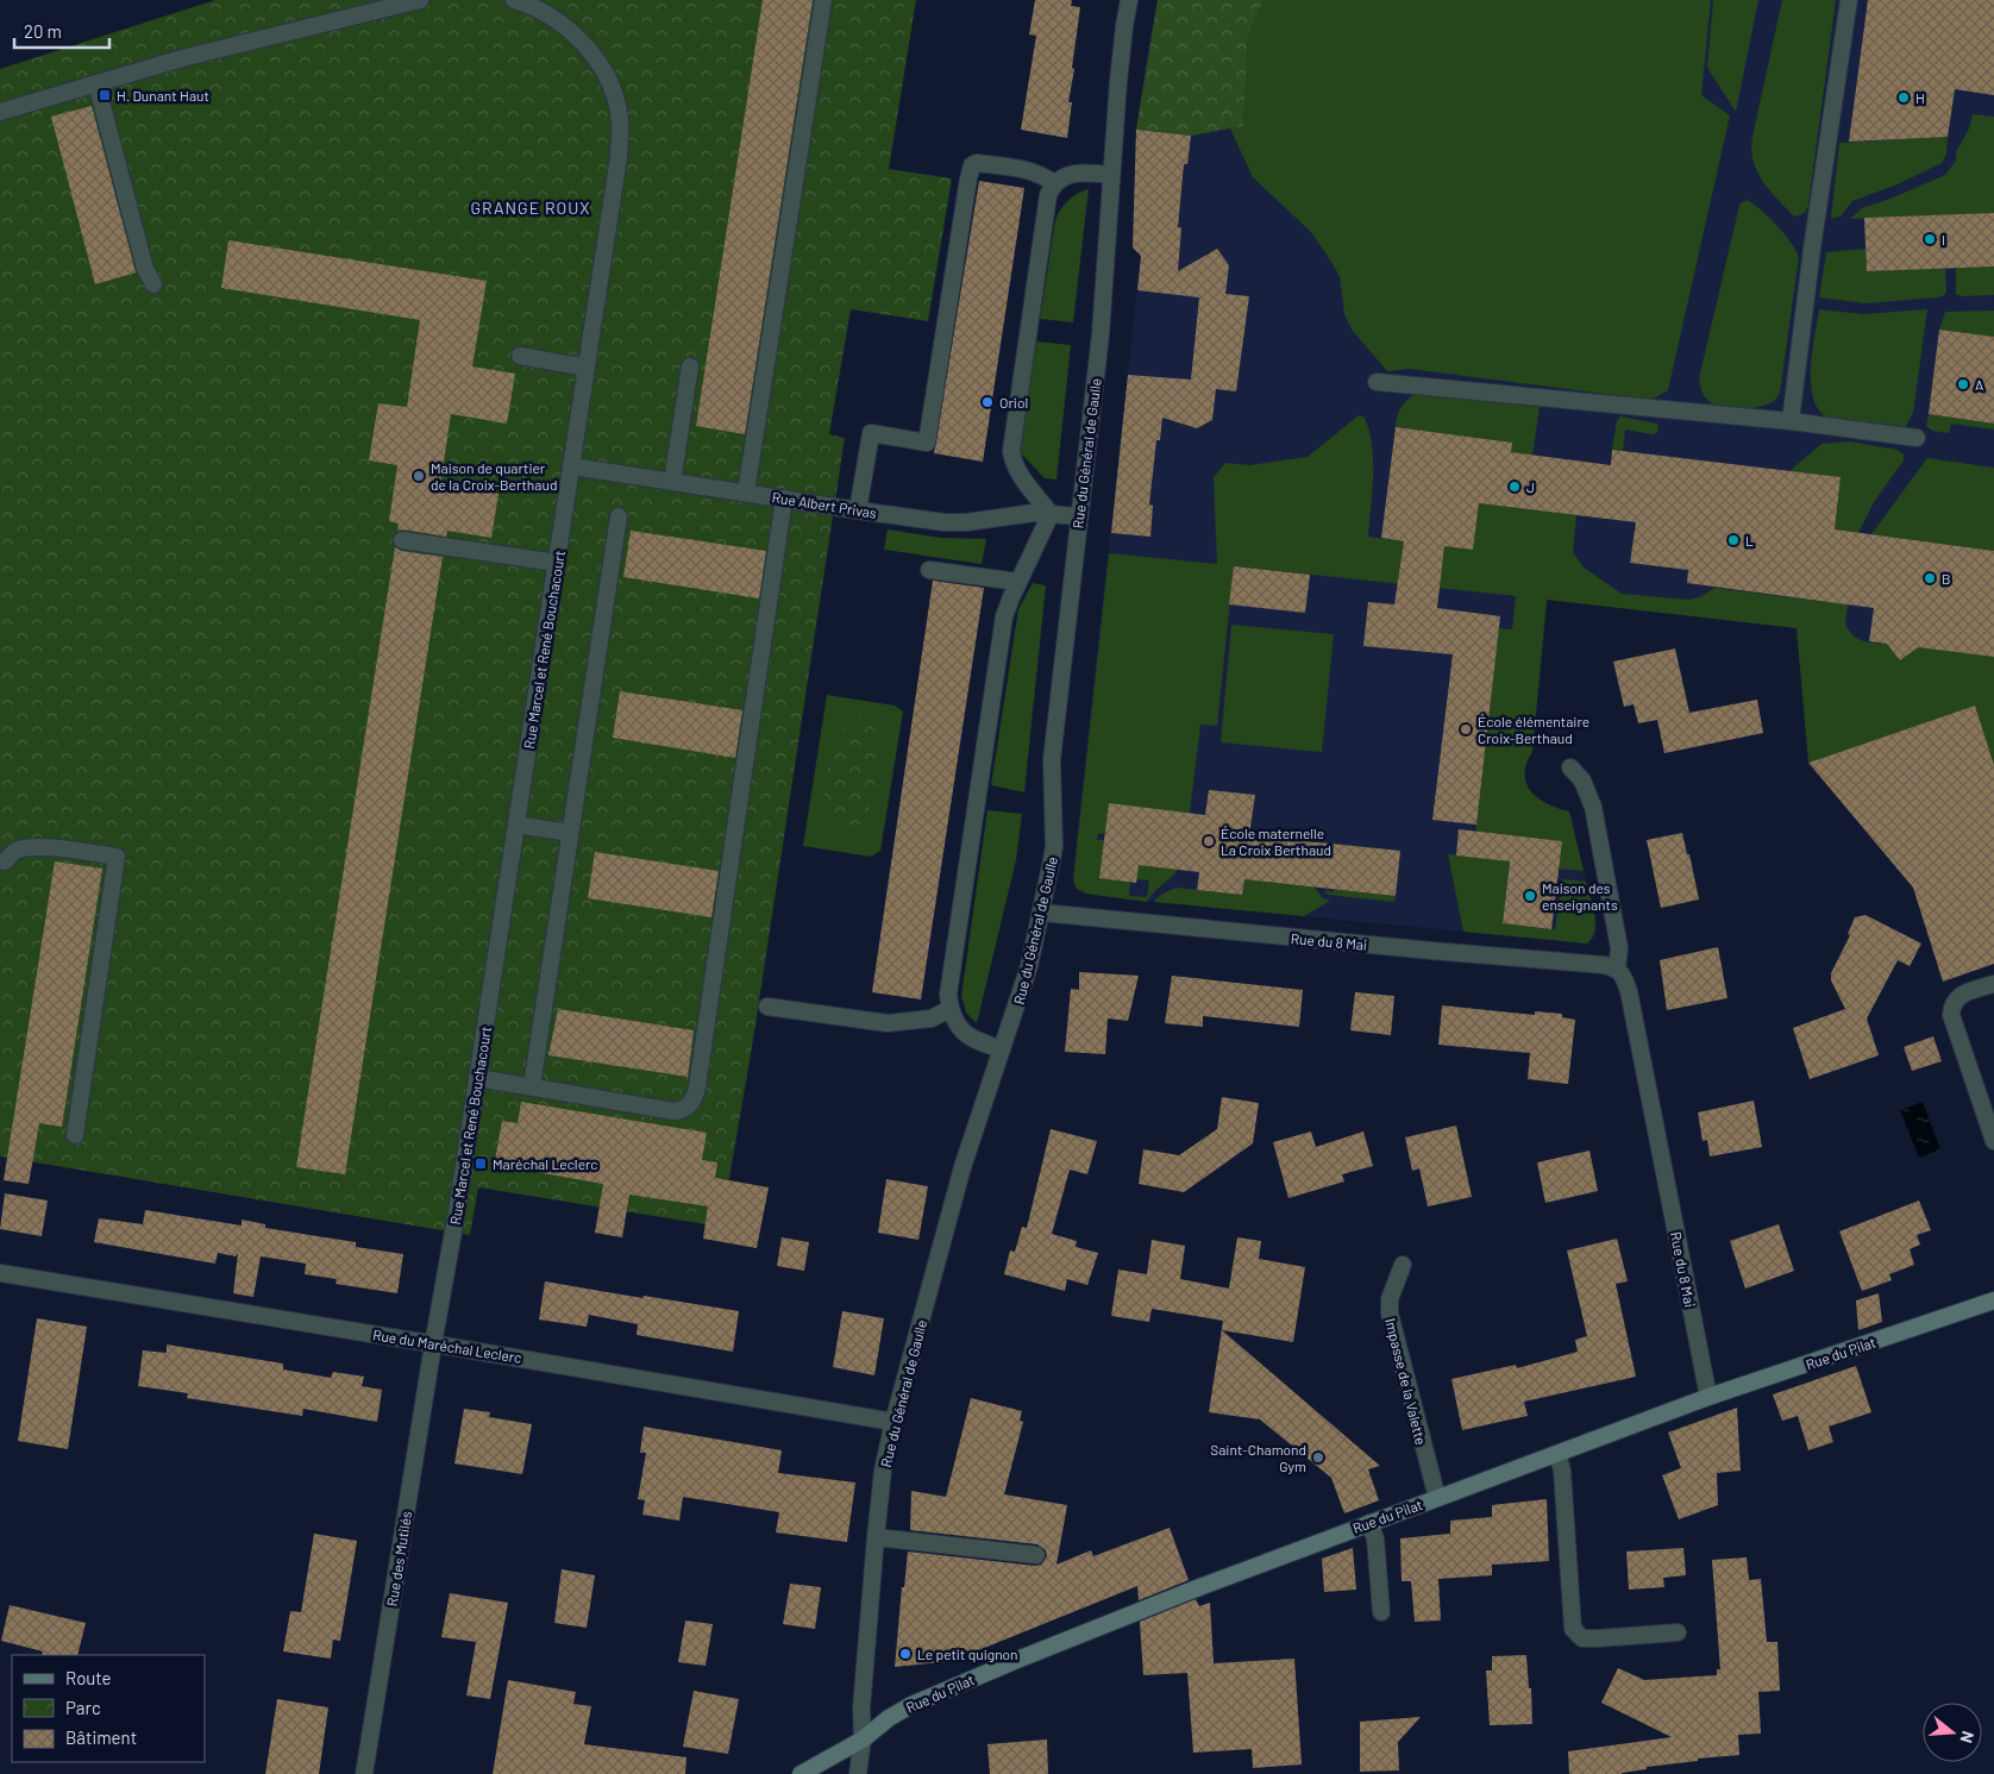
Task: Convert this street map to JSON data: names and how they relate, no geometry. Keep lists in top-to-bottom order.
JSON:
{
  "streets": {
    "main road": ["Rue du Pilat"],
    "street": [
      "Rue du Général de Gaulle",
      "Rue Albert Privas",
      "Rue Marcel et René Bouchacourt",
      "Rue du 8 Mai",
      "Rue du Maréchal Leclerc",
      "Impasse de la Valette",
      "Rue des Mutilés"
    ]
  },
  "crossings": [
    ["Rue du Général de Gaulle", "Rue Albert Privas"],
    ["Rue du Général de Gaulle", "Rue du 8 Mai"],
    ["Rue du Général de Gaulle", "Rue du Maréchal Leclerc"],
    ["Rue du Général de Gaulle", "Rue du Pilat"],
    ["Rue Albert Privas", "Rue Marcel et René Bouchacourt"],
    ["Rue Marcel et René Bouchacourt", "Rue du Maréchal Leclerc"],
    ["Rue Marcel et René Bouchacourt", "Rue des Mutilés"],
    ["Rue du 8 Mai", "Rue du Pilat"],
    ["Rue du Maréchal Leclerc", "Rue des Mutilés"],
    ["Rue du Pilat", "Impasse de la Valette"]
  ],
  "districts": ["GRANGE ROUX"],
  "places": {
    "transit": ["H. Dunant Haut", "Maréchal Leclerc"],
    "other": [
      "H",
      "I",
      "A",
      "Oriol",
      "Maison de quartier de la Croix-Berthaud",
      "J",
      "L",
      "B",
      "École élémentaire Croix-Berthaud",
      "École maternelle La Croix Berthaud",
      "Maison des enseignants",
      "Saint-Chamond Gym",
      "Le petit quignon"
    ]
  },
  "legend": ["Route", "Parc", "Bâtiment"],
  "scale_bar": "20 m",
  "north": "right"
}
